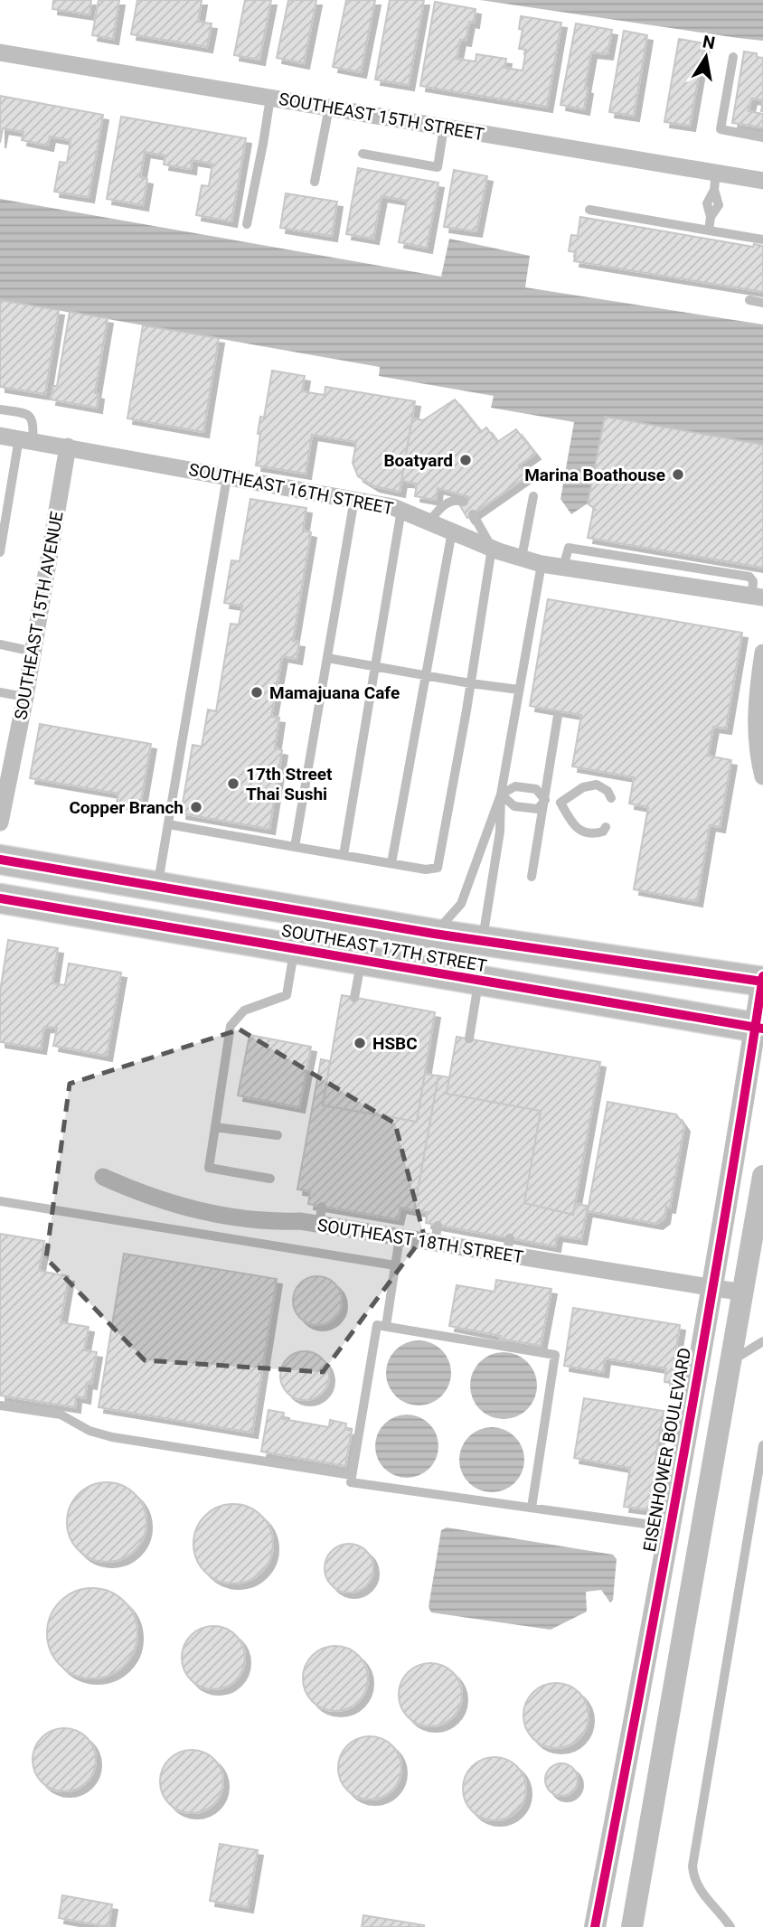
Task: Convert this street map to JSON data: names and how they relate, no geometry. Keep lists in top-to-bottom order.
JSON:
{
  "streets": {
    "main road": ["SOUTHEAST 17TH STREET"],
    "street": [
      "SOUTHEAST 15TH STREET",
      "SOUTHEAST 16TH STREET",
      "SOUTHEAST 15TH AVENUE",
      "SOUTHEAST 18TH STREET",
      "EISENHOWER BOULEVARD"
    ]
  },
  "crossings": [
    ["SOUTHEAST 16TH STREET", "SOUTHEAST 15TH AVENUE"],
    ["SOUTHEAST 17TH STREET", "EISENHOWER BOULEVARD"],
    ["SOUTHEAST 18TH STREET", "EISENHOWER BOULEVARD"]
  ],
  "places": [
    "Boatyard",
    "Marina Boathouse",
    "Mamajuana Cafe",
    "17th Street Thai Sushi",
    "Copper Branch",
    "HSBC"
  ],
  "north": "top"
}
